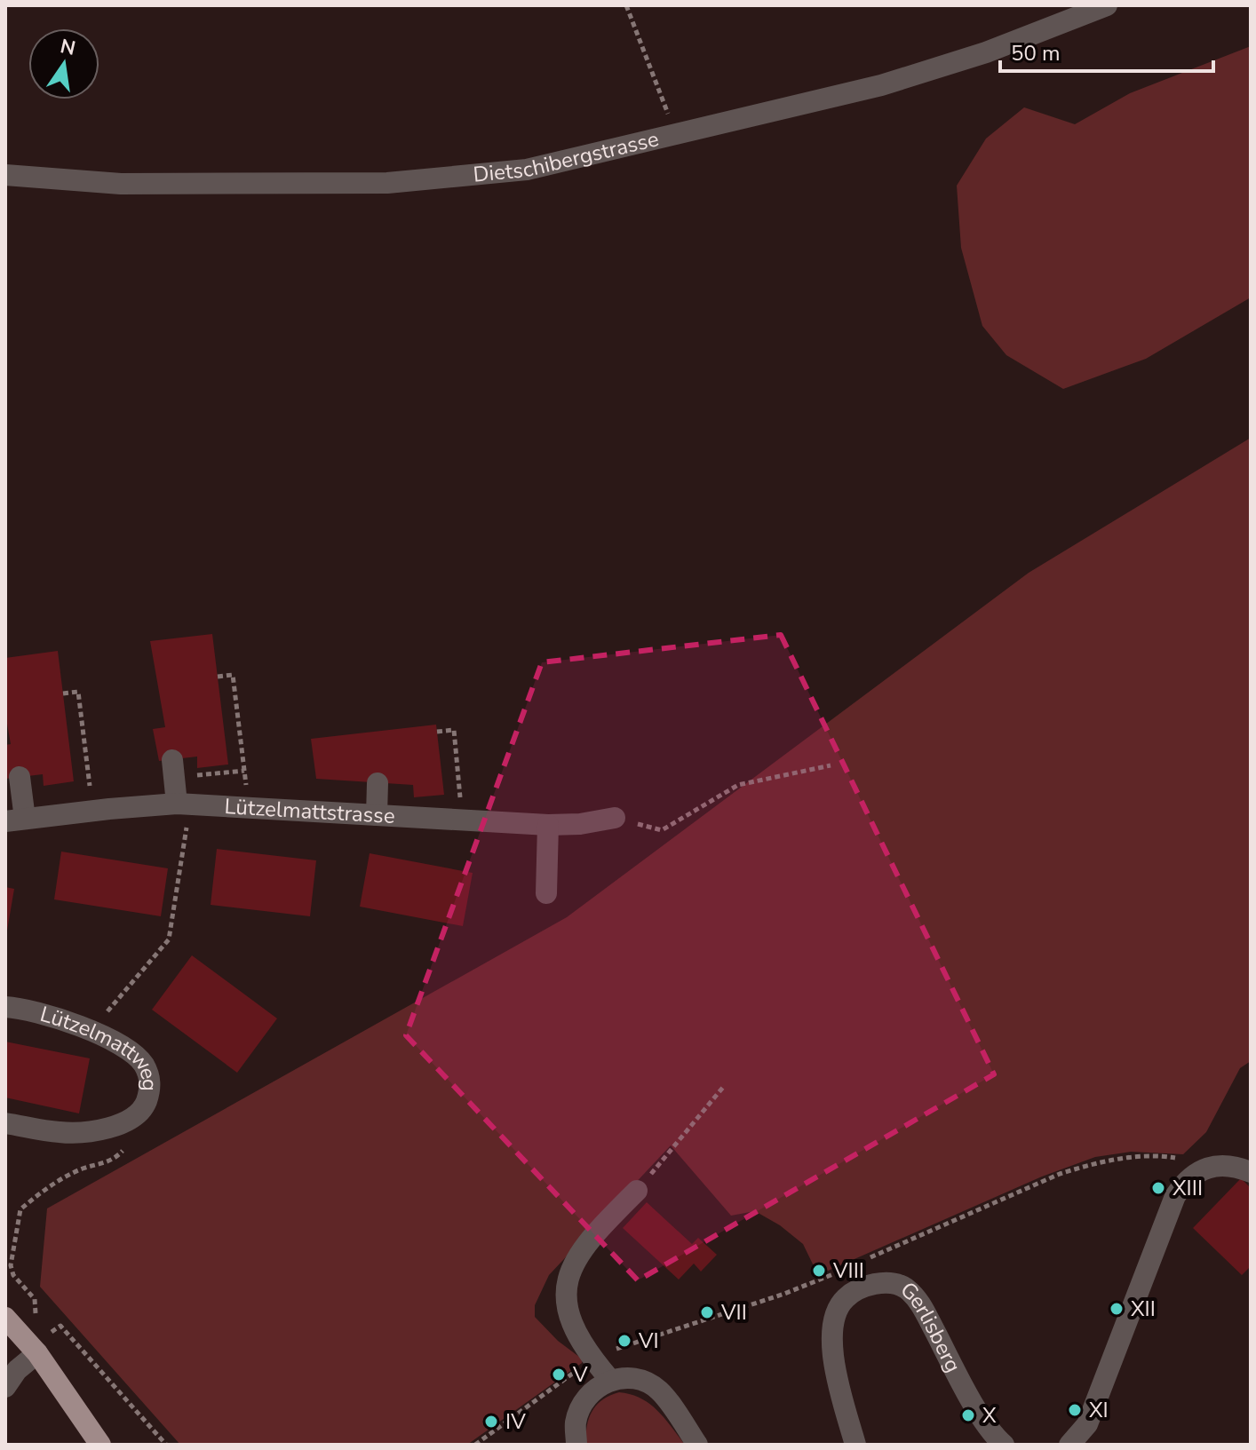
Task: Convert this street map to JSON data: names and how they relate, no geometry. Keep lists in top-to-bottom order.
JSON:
{
  "streets": {
    "street": [
      "Dietschibergstrasse",
      "Lützelmattstrasse",
      "Lützelmattweg",
      "Gerlisberg"
    ]
  },
  "places": [
    "XIII",
    "VIII",
    "XII",
    "VII",
    "VI",
    "V",
    "XI",
    "X",
    "IV"
  ],
  "scale_bar": "50 m",
  "north": "top"
}
